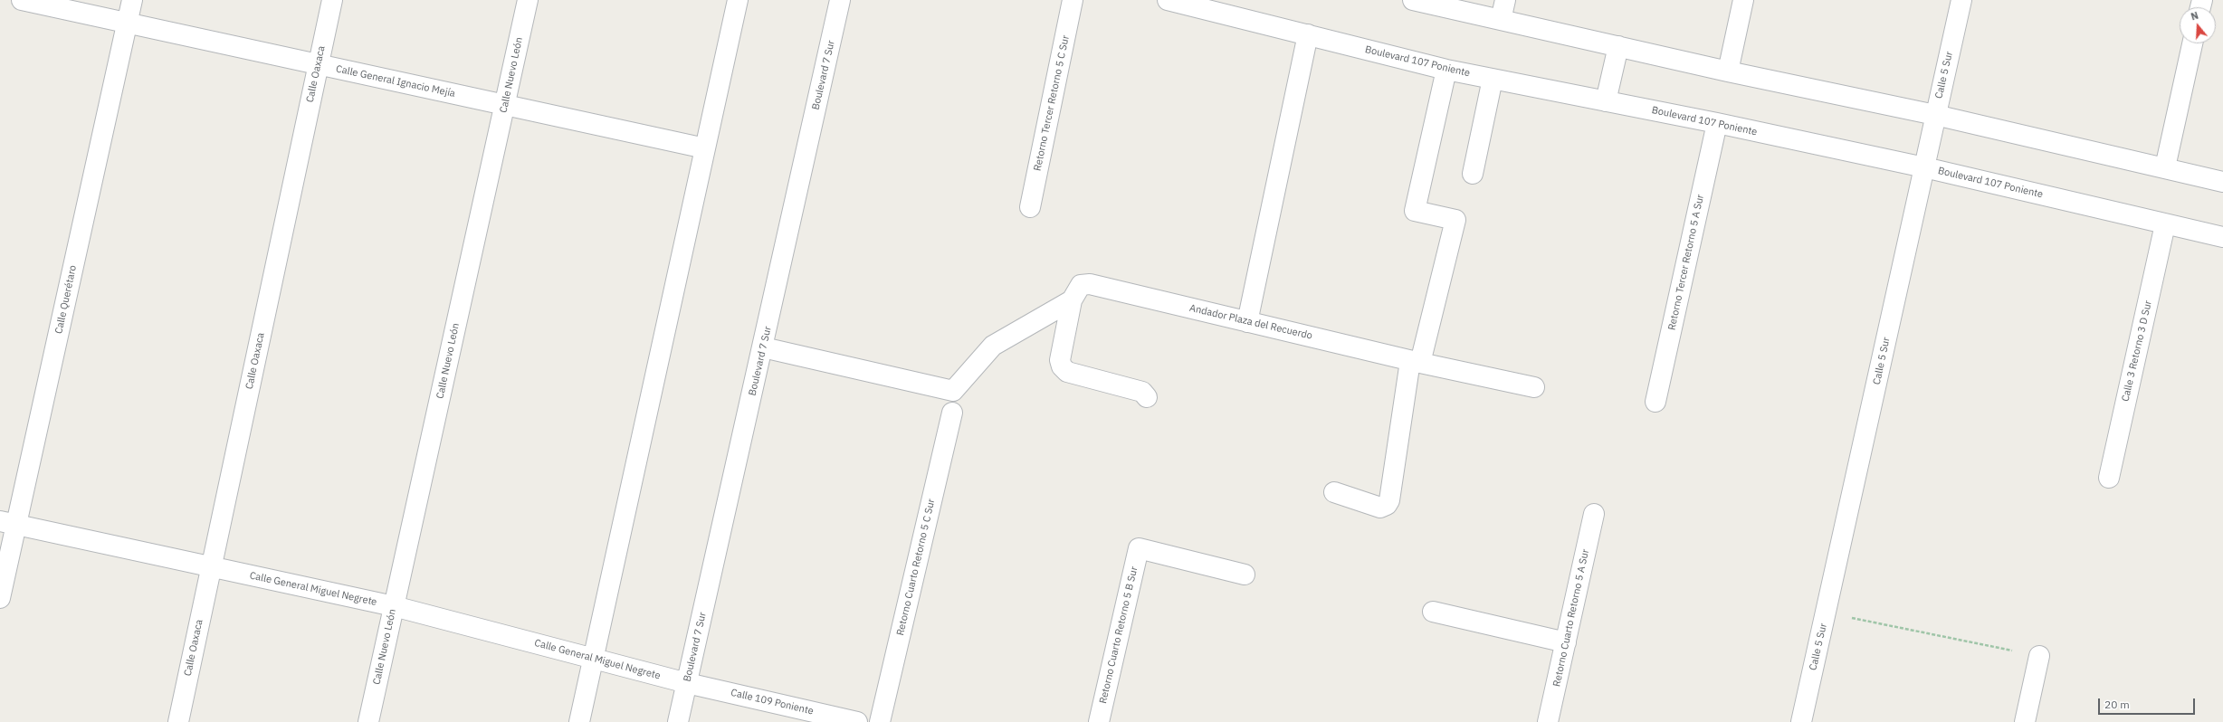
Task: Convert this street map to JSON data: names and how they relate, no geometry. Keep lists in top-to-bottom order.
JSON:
{
  "streets": {
    "street": [
      "Boulevard 107 Poniente",
      "Calle Oaxaca",
      "Calle Nuevo León",
      "Boulevard 7 Sur",
      "Calle 5 Sur",
      "Calle General Ignacio Mejía",
      "Retorno Tercer Retorno 5 C Sur",
      "Retorno Tercer Retorno 5 A Sur",
      "Calle Querétaro",
      "Andador Plaza del Recuerdo",
      "Calle 3 Retorno 3 D Sur",
      "Retorno Cuarto Retorno 5 C Sur",
      "Calle General Miguel Negrete",
      "Retorno Cuarto Retorno 5 A Sur",
      "Retorno Cuarto Retorno 5 B Sur",
      "Calle 109 Poniente"
    ]
  },
  "crossings": [
    ["Boulevard 107 Poniente", "Calle 5 Sur"],
    ["Boulevard 107 Poniente", "Retorno Tercer Retorno 5 A Sur"],
    ["Boulevard 107 Poniente", "Calle 3 Retorno 3 D Sur"],
    ["Calle Oaxaca", "Calle General Ignacio Mejía"],
    ["Calle Oaxaca", "Calle General Miguel Negrete"],
    ["Calle Nuevo León", "Calle General Ignacio Mejía"],
    ["Calle Nuevo León", "Calle General Miguel Negrete"],
    ["Boulevard 7 Sur", "Calle General Miguel Negrete"],
    ["Boulevard 7 Sur", "Calle 109 Poniente"],
    ["Calle General Ignacio Mejía", "Calle Querétaro"],
    ["Calle Querétaro", "Calle General Miguel Negrete"],
    ["Calle General Miguel Negrete", "Calle 109 Poniente"]
  ],
  "scale_bar": "20 m",
  "north": "top"
}
